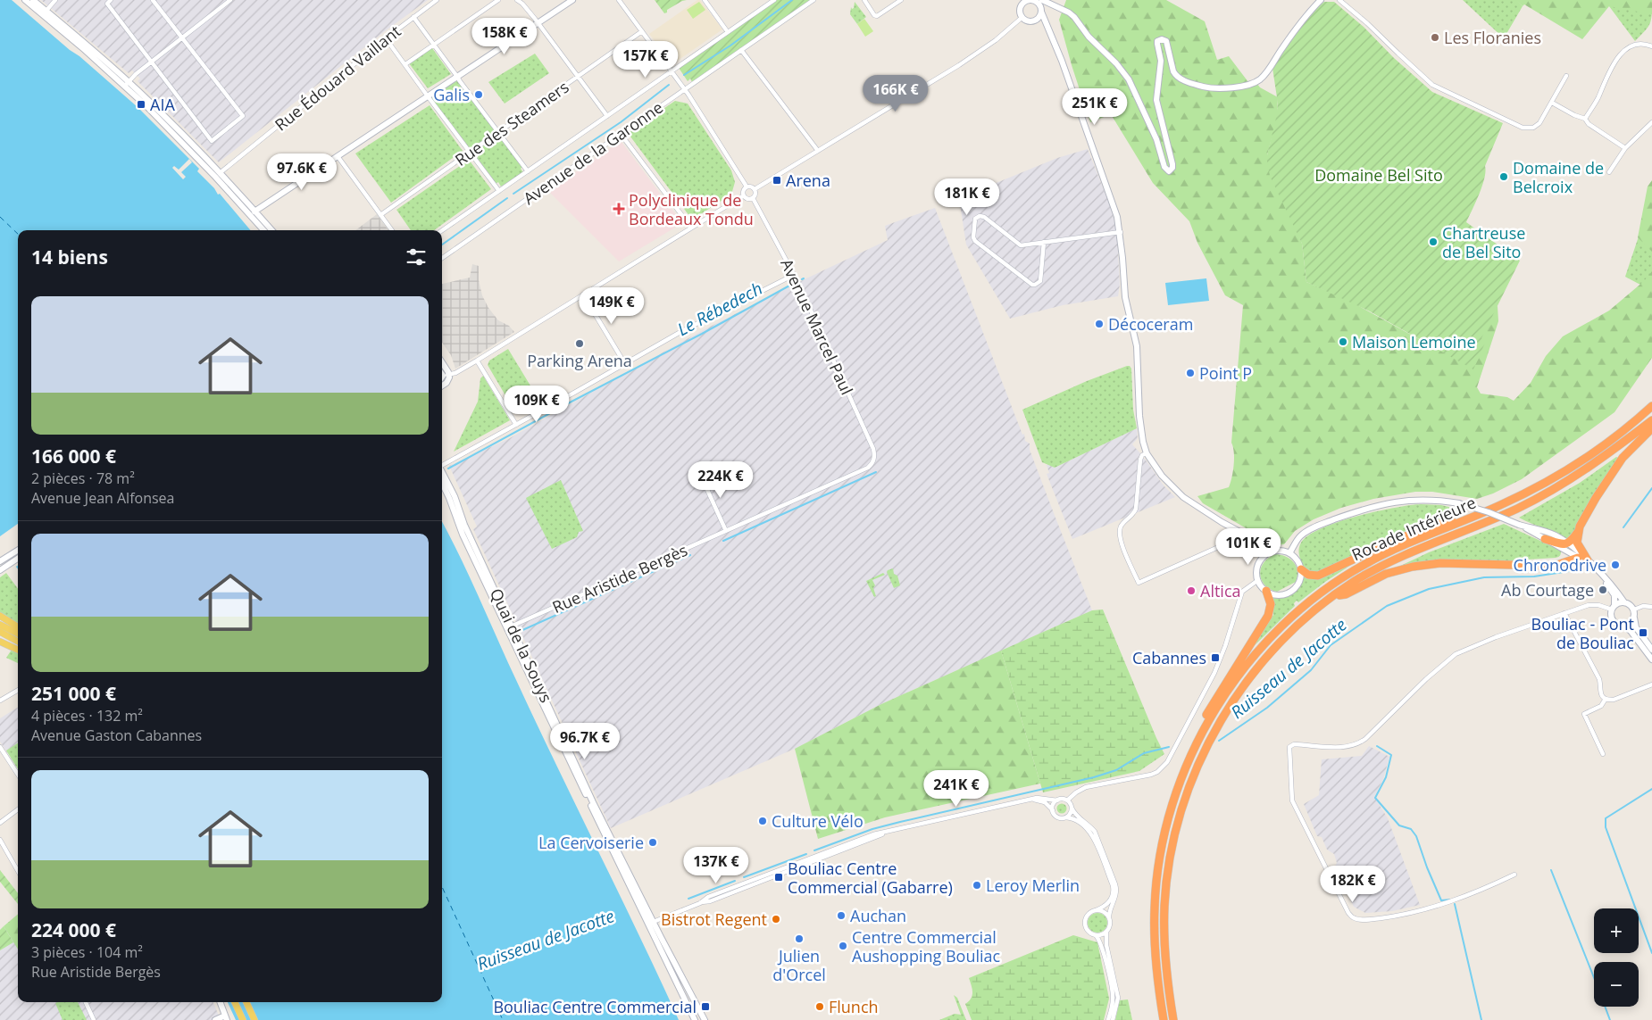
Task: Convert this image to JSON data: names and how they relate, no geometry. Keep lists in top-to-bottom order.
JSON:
{
  "streets": {
    "highway": ["Rocade Intérieure"],
    "main road": ["Quai de la Souys"],
    "street": [
      "Rue Édouard Vaillant",
      "Rue des Steamers",
      "Avenue de la Garonne",
      "Avenue Marcel Paul",
      "Rue Aristide Bergès"
    ]
  },
  "crossings": [
    ["Avenue Marcel Paul", "Rue Aristide Bergès"],
    ["Rue Aristide Bergès", "Quai de la Souys"]
  ],
  "water": ["Le Rébedech", "Ruisseau de Jacotte"],
  "parks": ["Domaine Bel Sito"],
  "places": {
    "other": [
      "Les Floranies",
      "Galis",
      "Domaine de Belcroix",
      "Chartreuse de Bel Sito",
      "Décoceram",
      "Maison Lemoine",
      "Parking Arena",
      "Point P",
      "Chronodrive",
      "Ab Courtage",
      "Altica",
      "Culture Vélo",
      "La Cervoiserie",
      "Leroy Merlin",
      "Auchan",
      "Bistrot Regent",
      "Julien d'Orcel",
      "Centre Commercial Aushopping Bouliac",
      "Flunch"
    ],
    "transit": [
      "AIA",
      "Arena",
      "Bouliac - Pont de Bouliac",
      "Cabannes",
      "Bouliac Centre Commercial (Gabarre)",
      "Bouliac Centre Commercial"
    ],
    "health": ["Polyclinique de Bordeaux Tondu"]
  },
  "page": {
    "price": [
      "158K €",
      "157K €",
      "166K €",
      "251K €",
      "97.6K €",
      "181K €",
      "149K €",
      "109K €",
      "224K €",
      "101K €",
      "96.7K €",
      "241K €",
      "137K €",
      "182K €"
    ],
    "heading": "14 biens",
    "list": [
      {
        "name": "166 000 €",
        "note": "2 pièces · 78 m² · Avenue Jean Alfonsea"
      },
      {
        "name": "251 000 €",
        "note": "4 pièces · 132 m² · Avenue Gaston Cabannes"
      },
      {
        "name": "224 000 €",
        "note": "3 pièces · 104 m² · Rue Aristide Bergès"
      }
    ],
    "map_buttons": ["+", "−"]
  }
}
